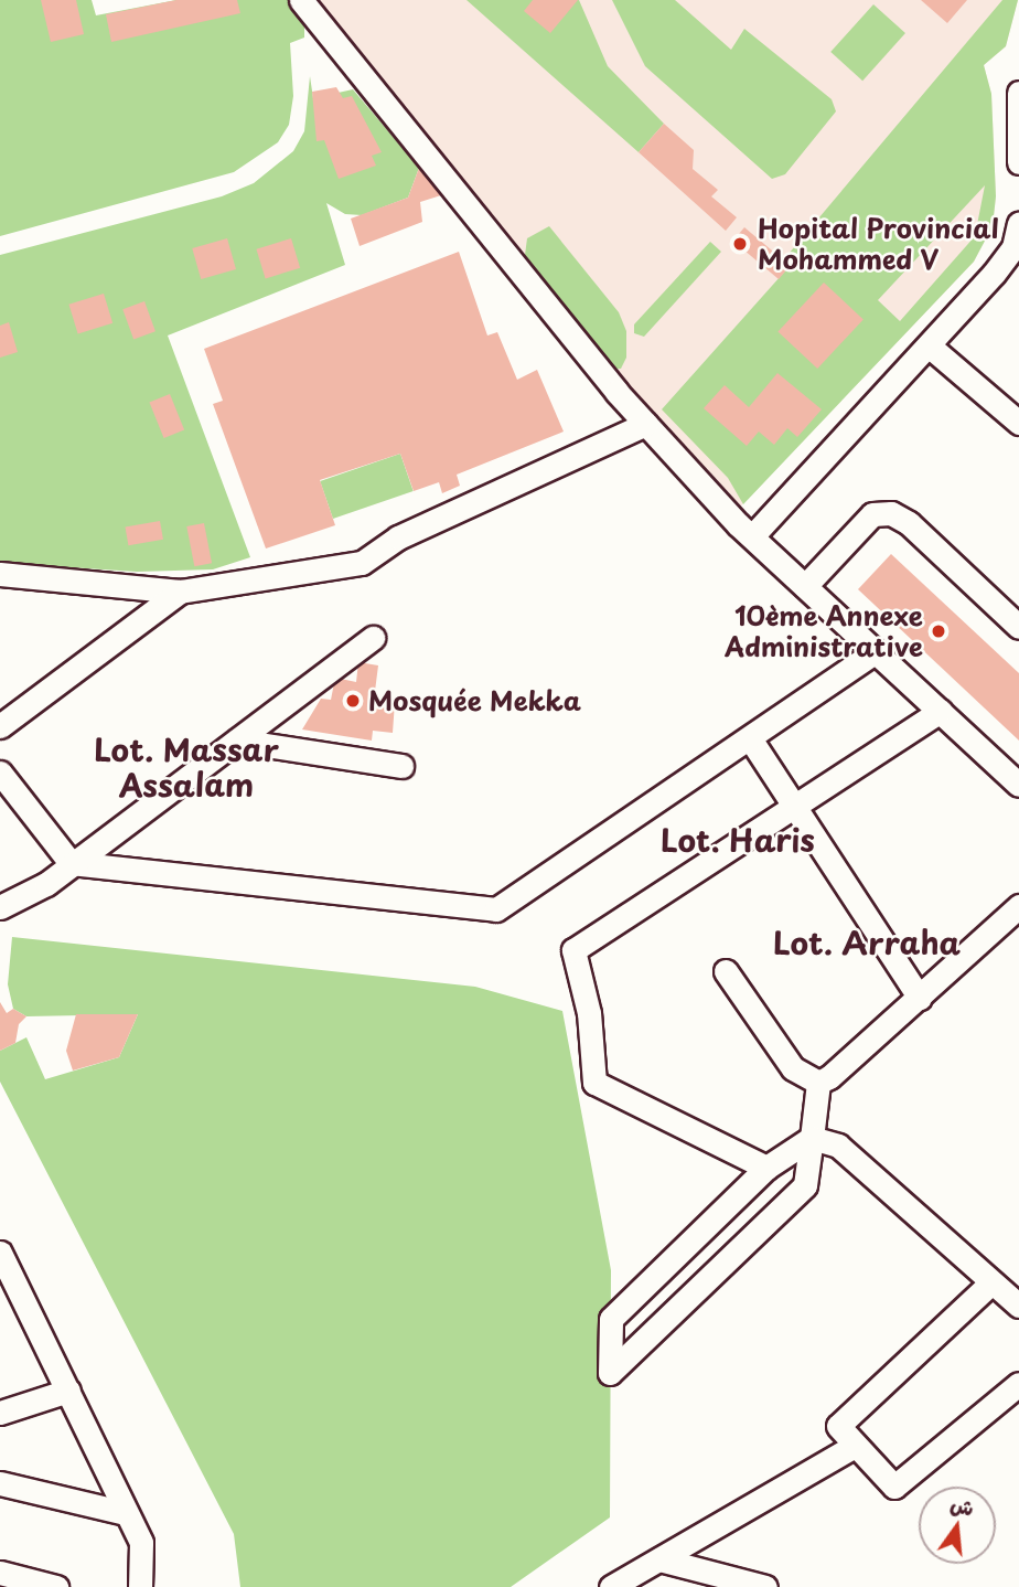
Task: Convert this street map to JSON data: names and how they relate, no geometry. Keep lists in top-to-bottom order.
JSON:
{
  "districts": ["Lot. Massar Assalam", "Lot. Haris", "Lot. Arraha"],
  "places": ["Hopital Provincial Mohammed V", "10ème Annexe Administrative", "Mosquée Mekka"],
  "north": "top"
}
